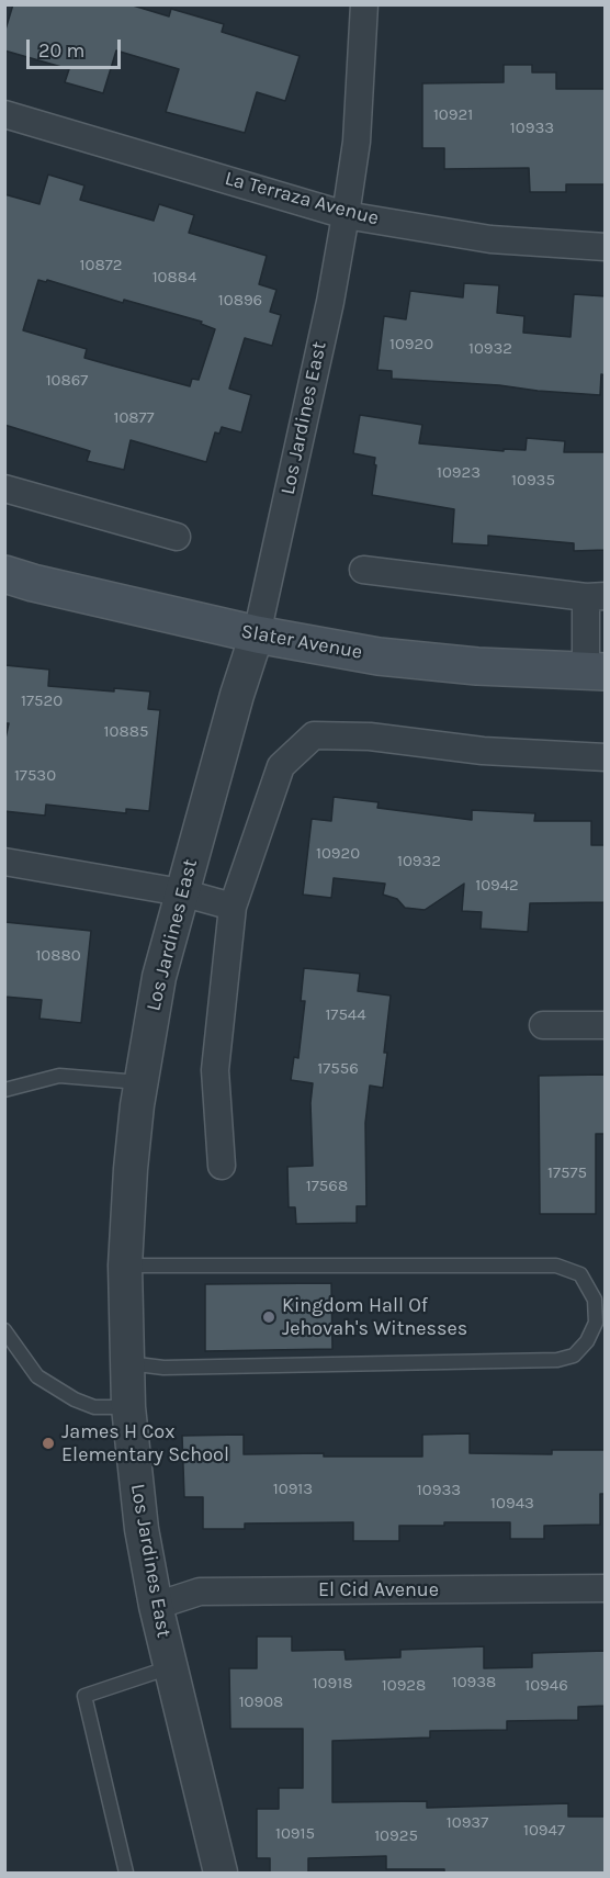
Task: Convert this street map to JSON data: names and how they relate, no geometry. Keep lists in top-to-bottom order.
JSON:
{
  "streets": {
    "main road": ["Slater Avenue"],
    "street": ["La Terraza Avenue", "Los Jardines East", "El Cid Avenue"]
  },
  "crossings": [
    ["La Terraza Avenue", "Los Jardines East"],
    ["Los Jardines East", "Slater Avenue"],
    ["Los Jardines East", "El Cid Avenue"]
  ],
  "places": ["Kingdom Hall Of Jehovah's Witnesses", "James H Cox Elementary School"],
  "house_numbers": [
    "10921",
    "10933",
    "10872",
    "10884",
    "10896",
    "10920",
    "10932",
    "10867",
    "10877",
    "10923",
    "10935",
    "17520",
    "10885",
    "17530",
    "10920",
    "10932",
    "10942",
    "10880",
    "17544",
    "17556",
    "17575",
    "17568",
    "10913",
    "10933",
    "10943",
    "10938",
    "10918",
    "10928",
    "10946",
    "10908",
    "10937",
    "10947",
    "10915",
    "10925"
  ],
  "scale_bar": "20 m"
}
